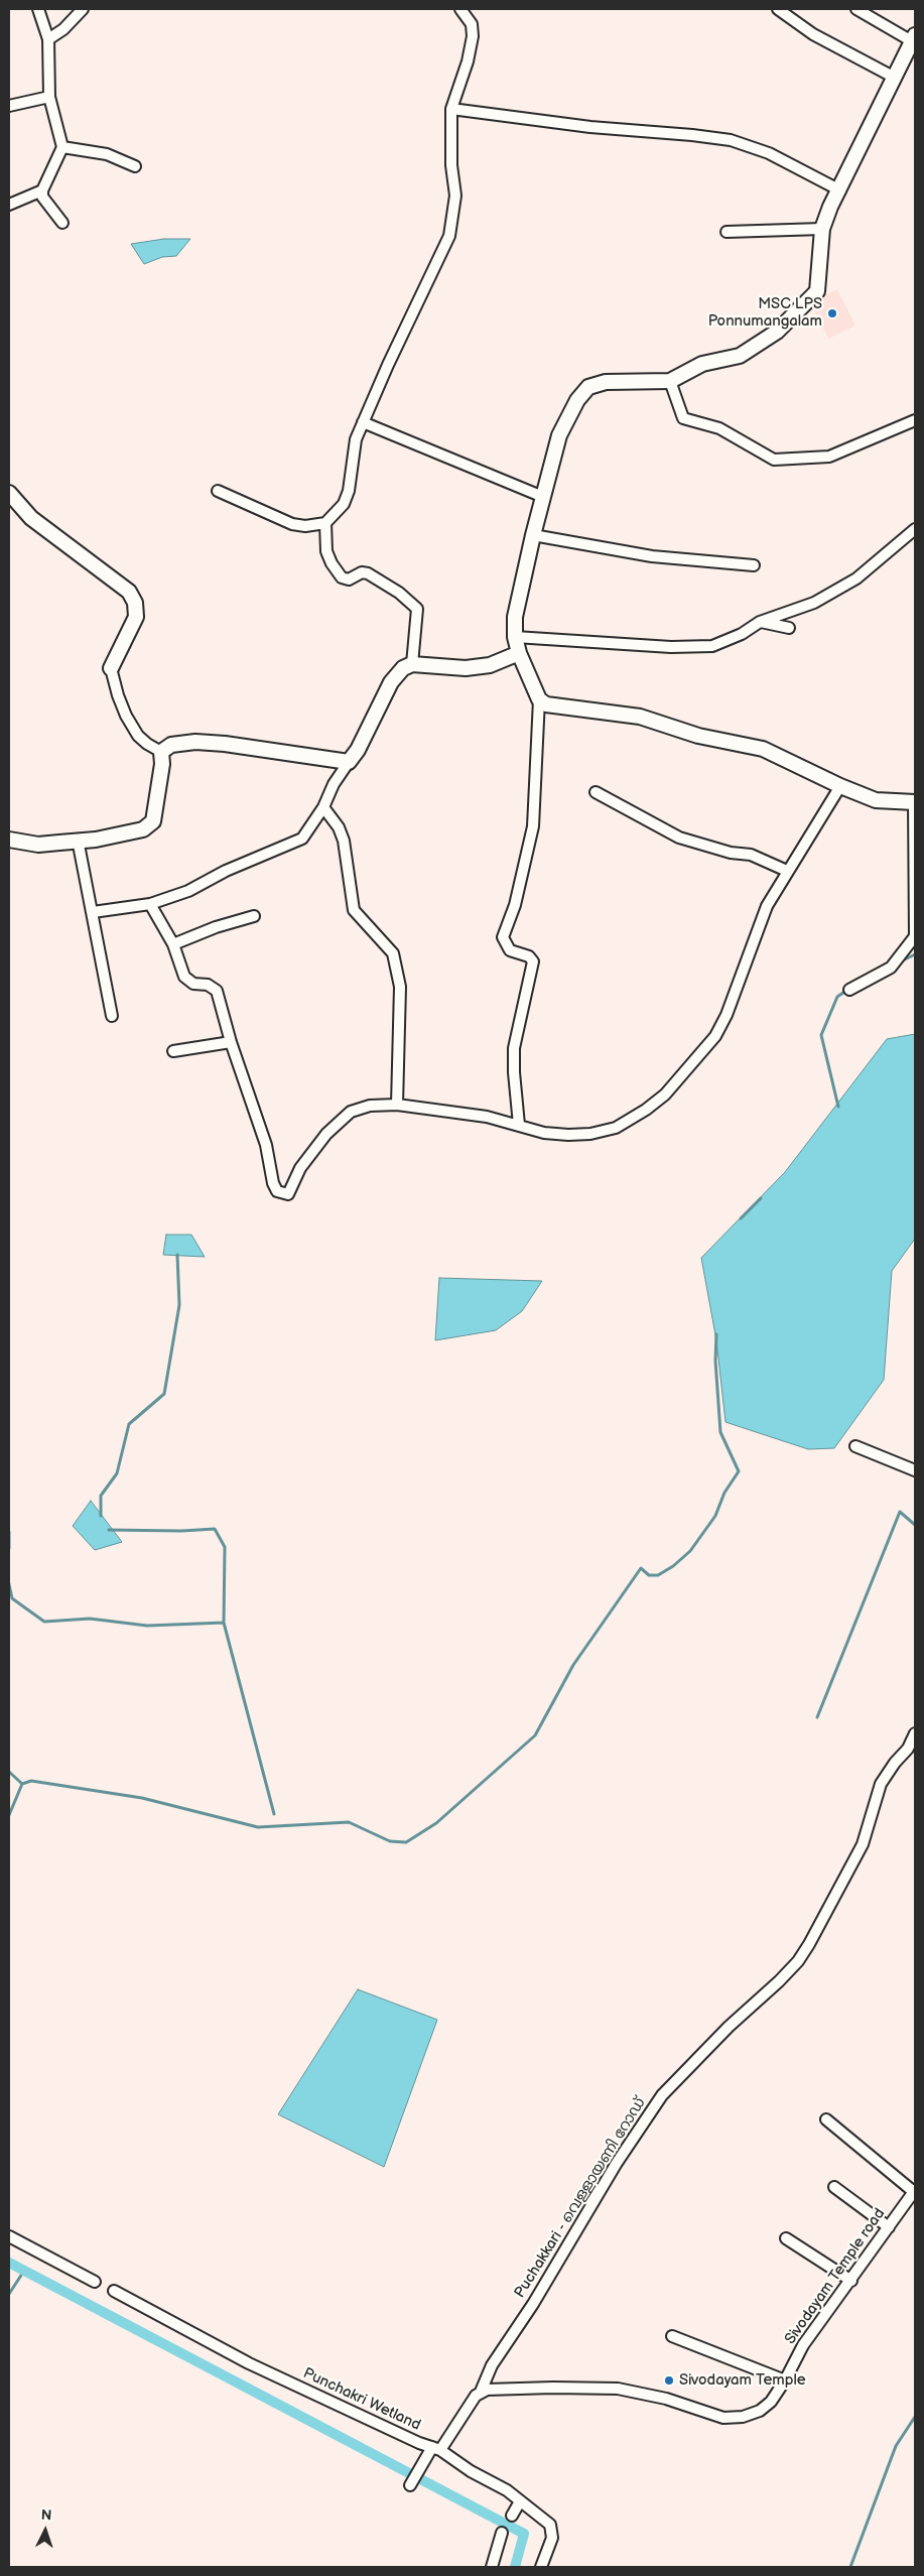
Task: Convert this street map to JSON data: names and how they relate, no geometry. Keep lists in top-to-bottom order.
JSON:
{
  "streets": {
    "street": ["Puchakkari - വെള്ളായണി റോഡ്", "Sivodayam Temple road", "Punchakri Wetland"]
  },
  "crossings": [
    ["Puchakkari - വെള്ളായണി റോഡ്", "Sivodayam Temple road"]
  ],
  "places": ["MSC LPS Ponnumangalam", "Sivodayam Temple"],
  "north": "top"
}
